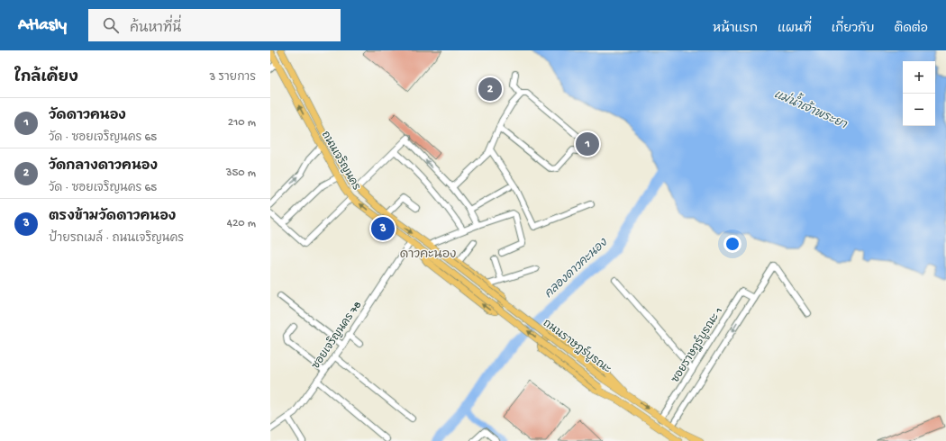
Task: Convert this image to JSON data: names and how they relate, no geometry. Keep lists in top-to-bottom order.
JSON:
{
  "streets": {
    "main road": ["ถนนเจริญนคร", "ถนนราษฎร์บูรณะ"],
    "street": ["ซอยเจริญนคร 78", "ซอยราษฎร์บูรณะ 1"]
  },
  "crossings": [
    ["ถนนเจริญนคร", "ซอยเจริญนคร 78"],
    ["ถนนเจริญนคร", "ถนนราษฎร์บูรณะ"],
    ["ซอยราษฎร์บูรณะ 1", "ถนนราษฎร์บูรณะ"]
  ],
  "districts": ["ดาวคะนอง"],
  "water": ["แม่น้ำเจ้าพระยา", "คลองดาวคะนอง"],
  "page": {
    "header": "Atlasly",
    "search": "ค้นหาที่นี่",
    "nav": [
      "หน้าแรก",
      "แผนที่",
      "เกี่ยวกับ",
      "ติดต่อ"
    ],
    "heading": ["ใกล้เคียง", "3 รายการ"],
    "map_buttons": ["+", "−"],
    "pins": ["2", "1", "3"],
    "list": [
      {
        "mark": "1",
        "name": "วัดดาวคนอง",
        "note": "วัด · ซอยเจริญนคร 65",
        "value": "210 m"
      },
      {
        "mark": "2",
        "name": "วัดกลางดาวคนอง",
        "note": "วัด · ซอยเจริญนคร 65",
        "value": "350 m"
      },
      {
        "mark": "3",
        "name": "ตรงข้ามวัดดาวคนอง",
        "note": "ป้ายรถเมล์ · ถนนเจริญนคร",
        "value": "420 m"
      }
    ]
  }
}
